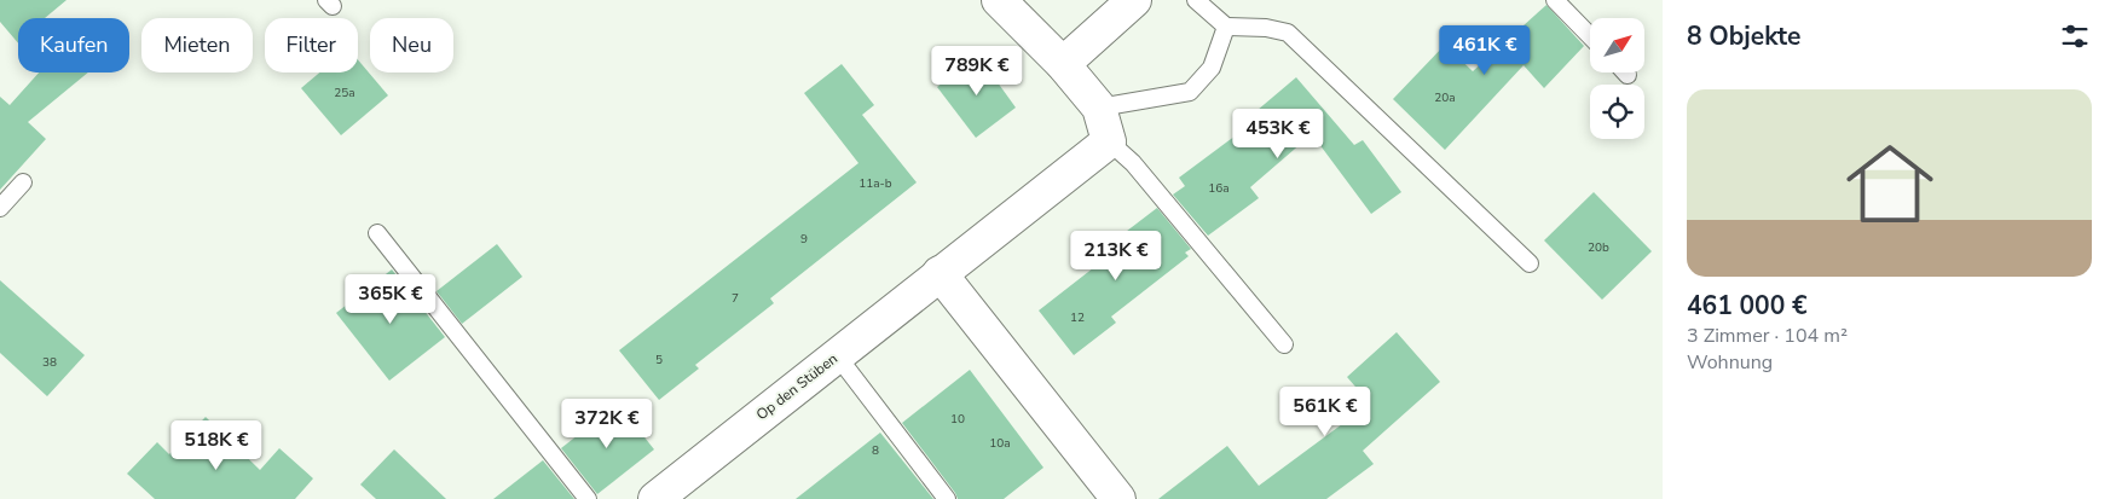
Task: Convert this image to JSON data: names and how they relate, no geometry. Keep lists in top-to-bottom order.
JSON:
{
  "streets": {
    "street": ["Op den Stüben"]
  },
  "house_numbers": [
    "25a",
    "20a",
    "11a-b",
    "16a",
    "9",
    "20b",
    "7",
    "12",
    "5",
    "38",
    "10",
    "10a",
    "8"
  ],
  "north": "top right",
  "page": {
    "heading": "8 Objekte",
    "chip": [
      "Kaufen",
      "Mieten",
      "Filter",
      "Neu"
    ],
    "price": [
      "461K €",
      "789K €",
      "453K €",
      "213K €",
      "365K €",
      "561K €",
      "372K €",
      "518K €"
    ],
    "list": [
      {
        "name": "461 000 €",
        "note": "3 Zimmer · 104 m² · Wohnung"
      }
    ]
  }
}
